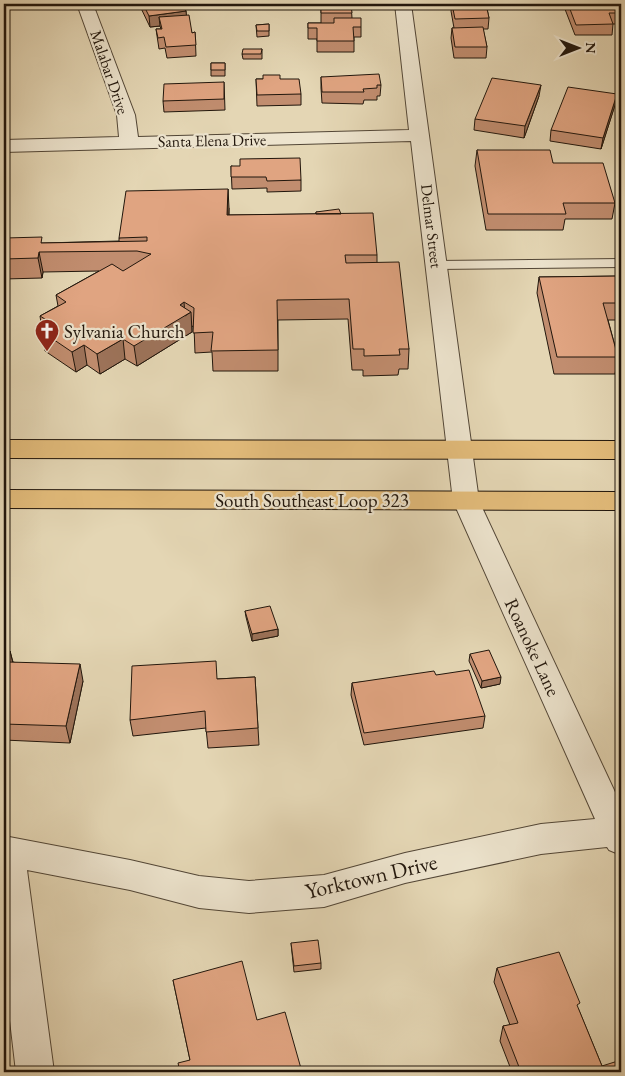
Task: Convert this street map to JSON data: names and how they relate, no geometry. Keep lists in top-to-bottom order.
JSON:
{
  "streets": {
    "highway": ["South Southeast Loop 323"],
    "street": [
      "Malabar Drive",
      "Santa Elena Drive",
      "Delmar Street",
      "Roanoke Lane",
      "Yorktown Drive"
    ]
  },
  "crossings": [
    ["Malabar Drive", "Santa Elena Drive"],
    ["Santa Elena Drive", "Delmar Street"],
    ["Delmar Street", "Roanoke Lane"],
    ["South Southeast Loop 323", "Roanoke Lane"],
    ["Roanoke Lane", "Yorktown Drive"]
  ],
  "places": {
    "church": ["Sylvania Church"]
  },
  "north": "right"
}
